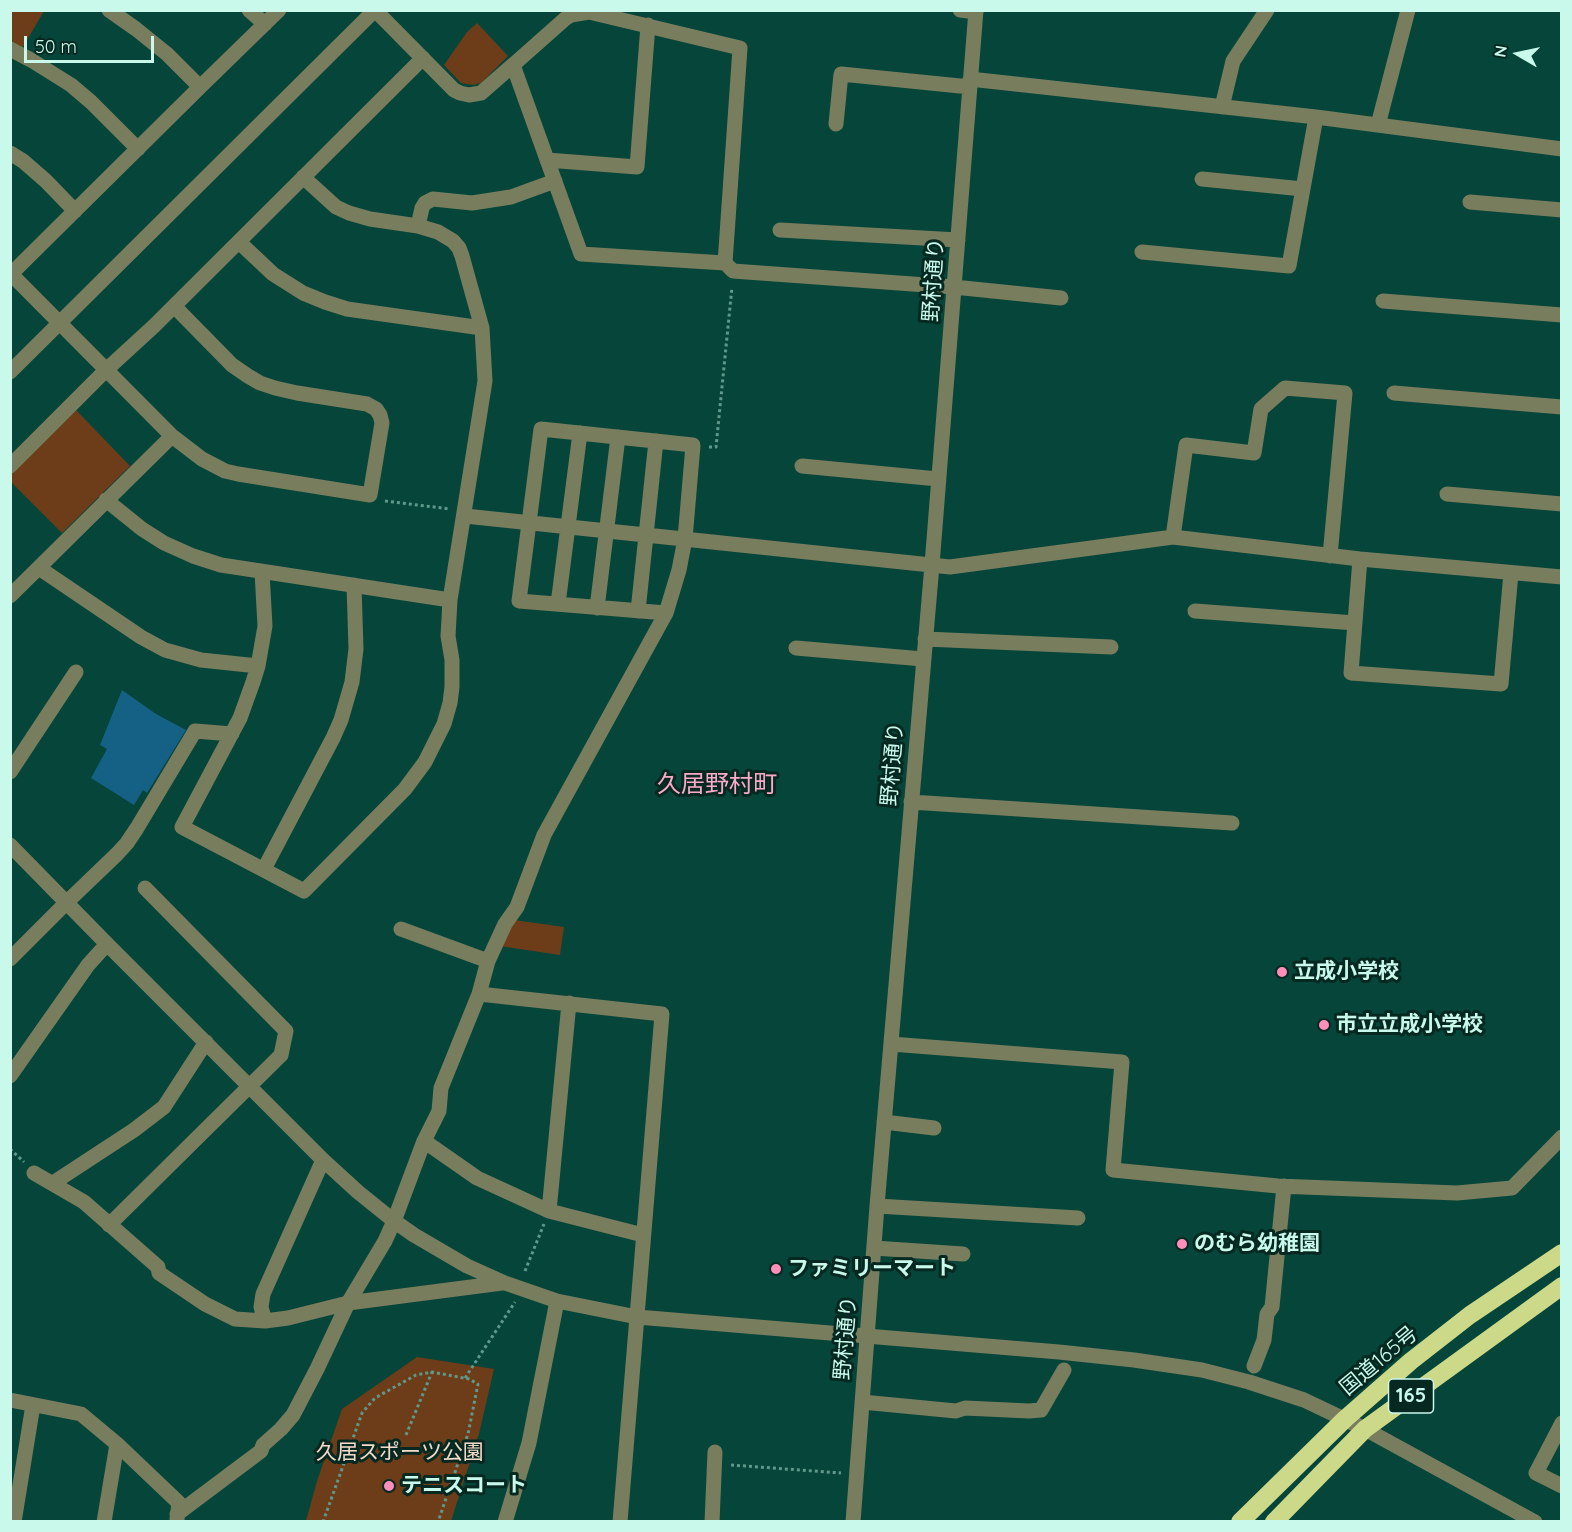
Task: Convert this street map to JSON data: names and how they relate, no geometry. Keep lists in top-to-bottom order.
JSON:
{
  "streets": {
    "highway": ["国道165号", "165"],
    "street": ["野村通り"]
  },
  "districts": ["久居野村町"],
  "parks": ["久居スポーツ公園"],
  "places": [
    "立成小学校",
    "市立立成小学校",
    "のむら幼稚園",
    "ファミリーマート",
    "テニスコート"
  ],
  "scale_bar": "50 m",
  "north": "left"
}
